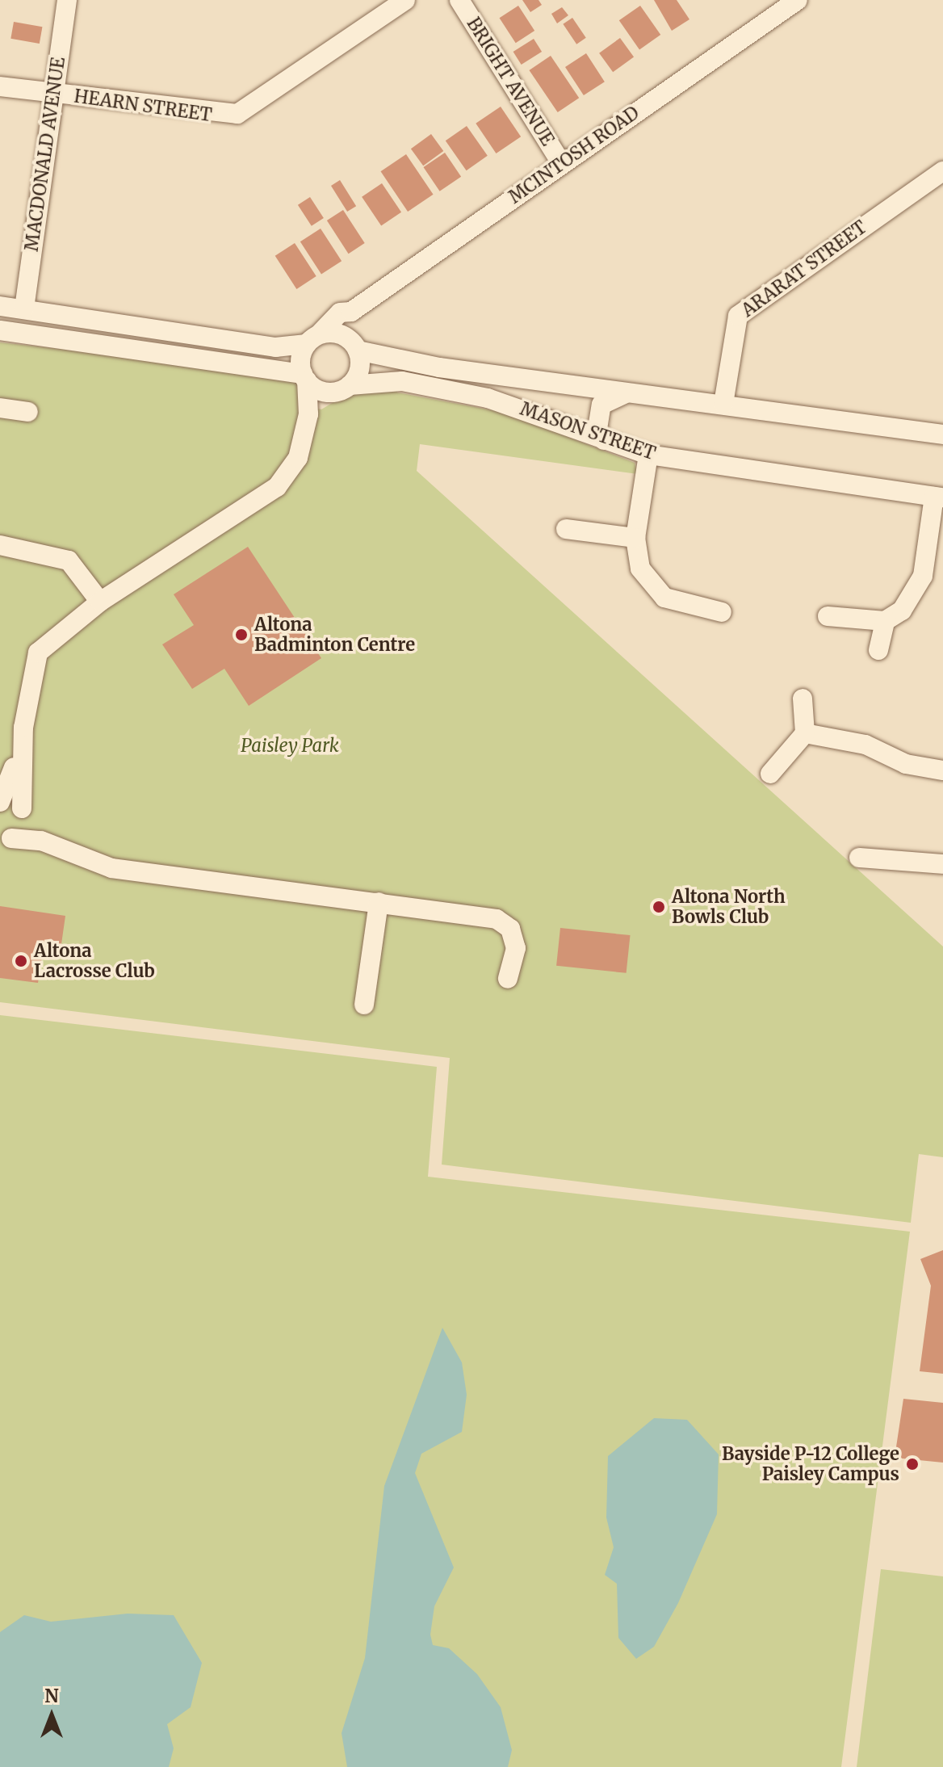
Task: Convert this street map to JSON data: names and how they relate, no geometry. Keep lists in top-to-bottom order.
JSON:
{
  "streets": {
    "street": [
      "BRIGHT AVENUE",
      "HEARN STREET",
      "MACDONALD AVENUE",
      "MCINTOSH ROAD",
      "ARARAT STREET",
      "MASON STREET"
    ]
  },
  "crossings": [
    ["BRIGHT AVENUE", "MCINTOSH ROAD"],
    ["HEARN STREET", "MACDONALD AVENUE"],
    ["MCINTOSH ROAD", "MASON STREET"],
    ["ARARAT STREET", "MASON STREET"]
  ],
  "parks": ["Paisley Park"],
  "places": [
    "Altona Badminton Centre",
    "Altona North Bowls Club",
    "Altona Lacrosse Club",
    "Bayside P-12 College Paisley Campus"
  ],
  "north": "top"
}
